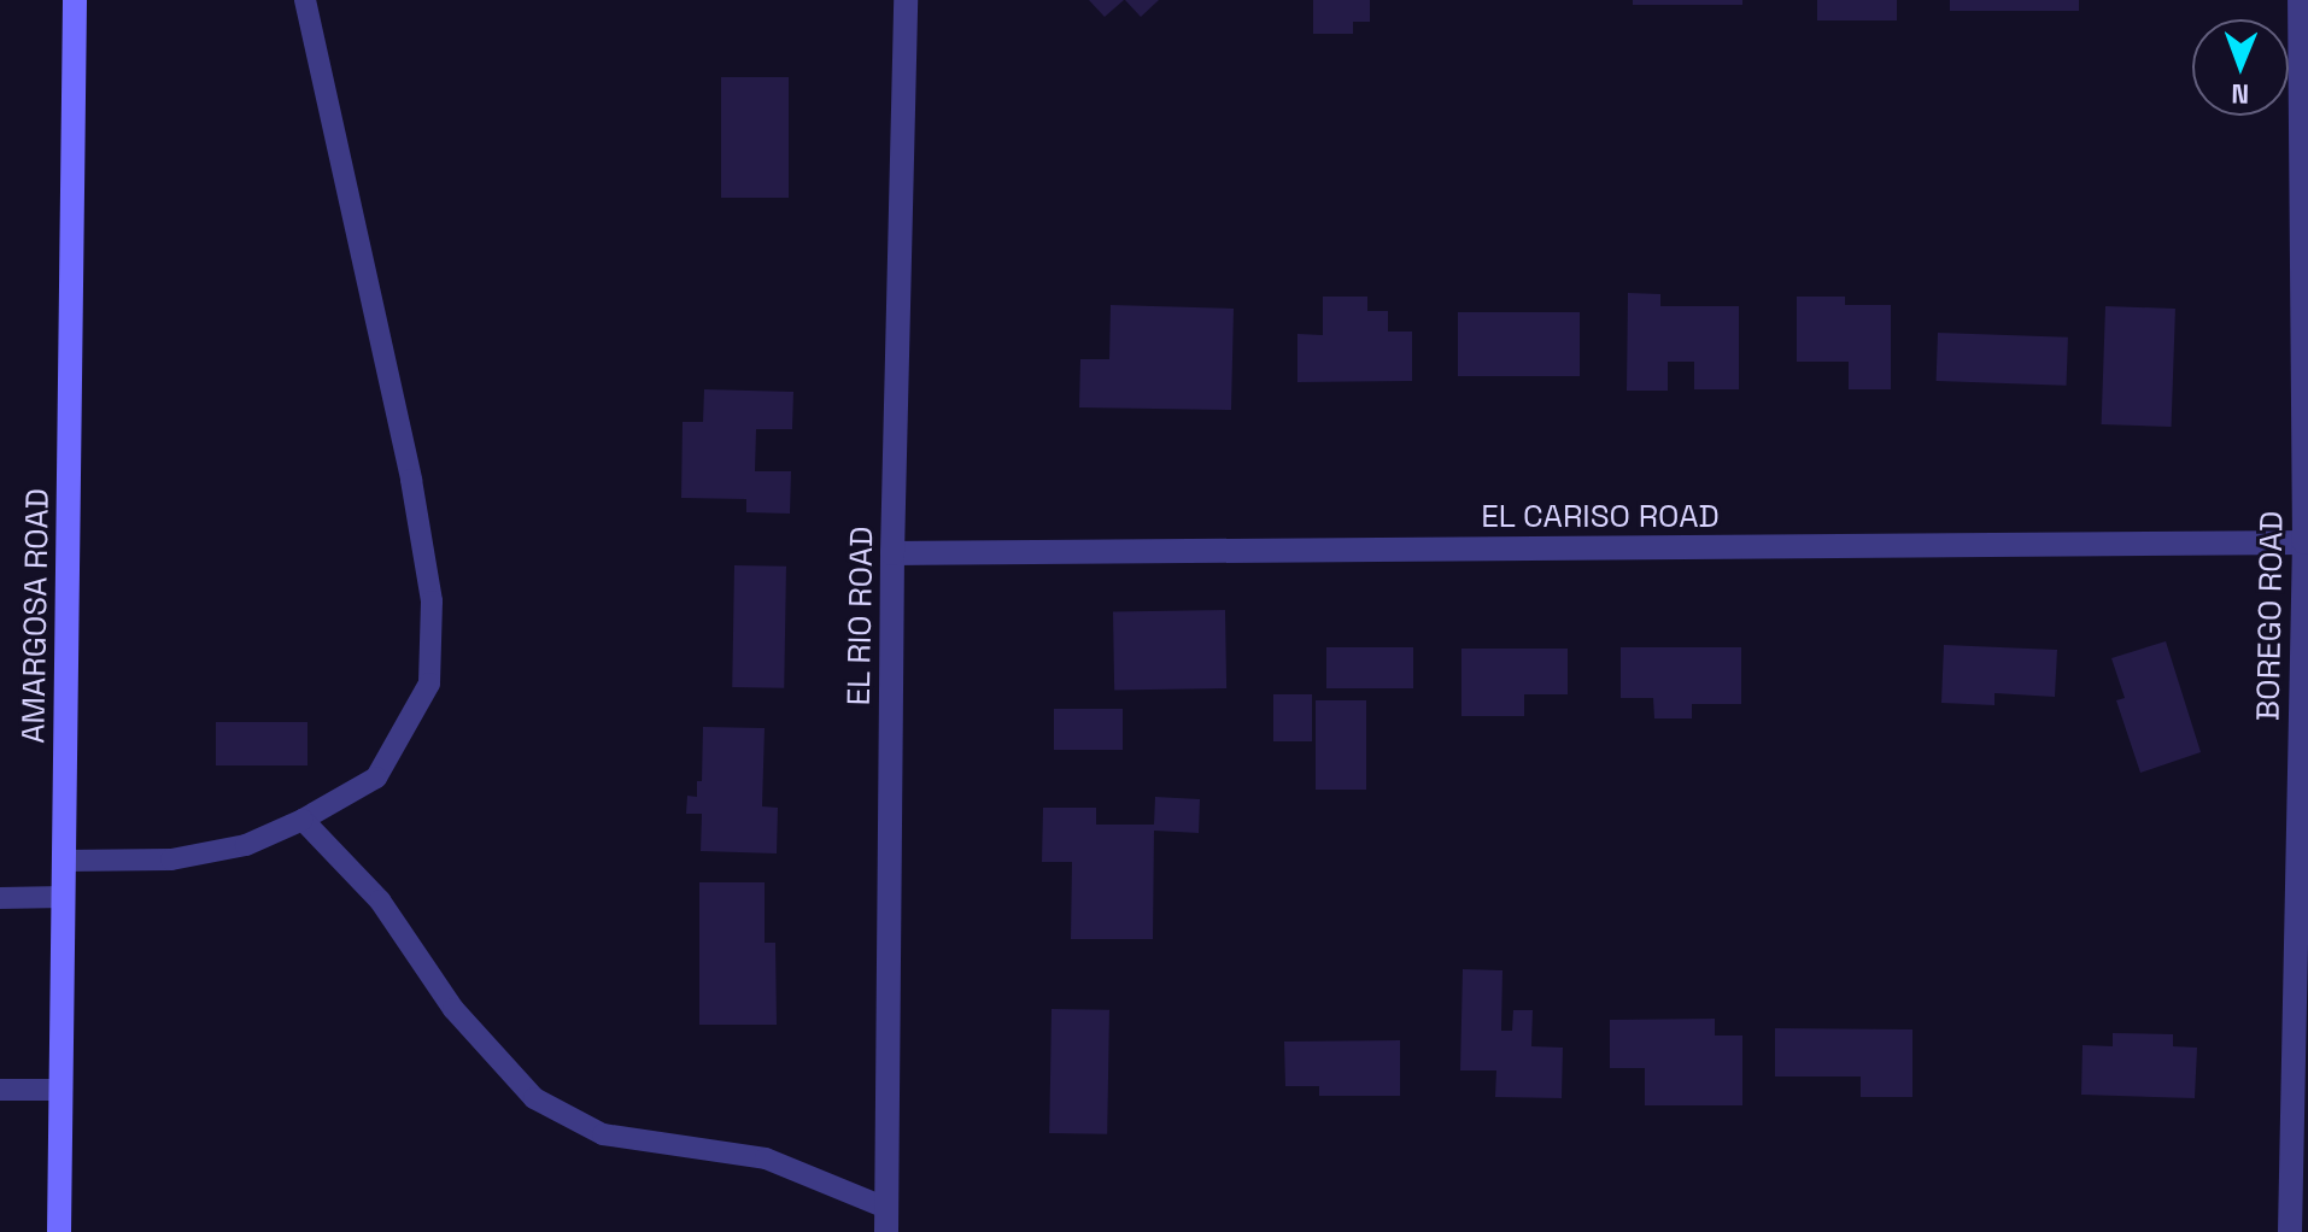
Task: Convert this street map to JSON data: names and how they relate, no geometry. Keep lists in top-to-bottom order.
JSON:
{
  "streets": {
    "main road": ["AMARGOSA ROAD"],
    "street": ["EL CARISO ROAD", "EL RIO ROAD", "BOREGO ROAD"]
  },
  "crossings": [
    ["EL CARISO ROAD", "EL RIO ROAD"],
    ["EL CARISO ROAD", "BOREGO ROAD"]
  ],
  "north": "bottom"
}
